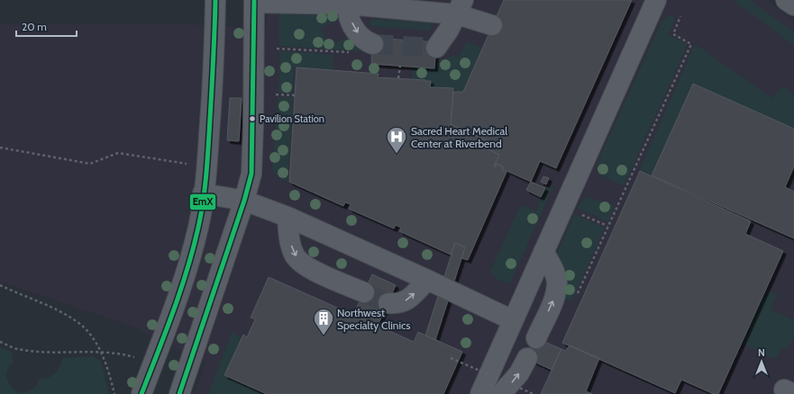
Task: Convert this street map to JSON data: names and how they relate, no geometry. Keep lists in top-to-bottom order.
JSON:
{
  "places": {
    "other": ["Pavilion Station"],
    "hospital": ["Sacred Heart Medical Center at Riverbend"],
    "building": ["Northwest Specialty Clinics"]
  },
  "lines": ["transit line EmX"],
  "scale_bar": "20 m",
  "north": "top"
}
